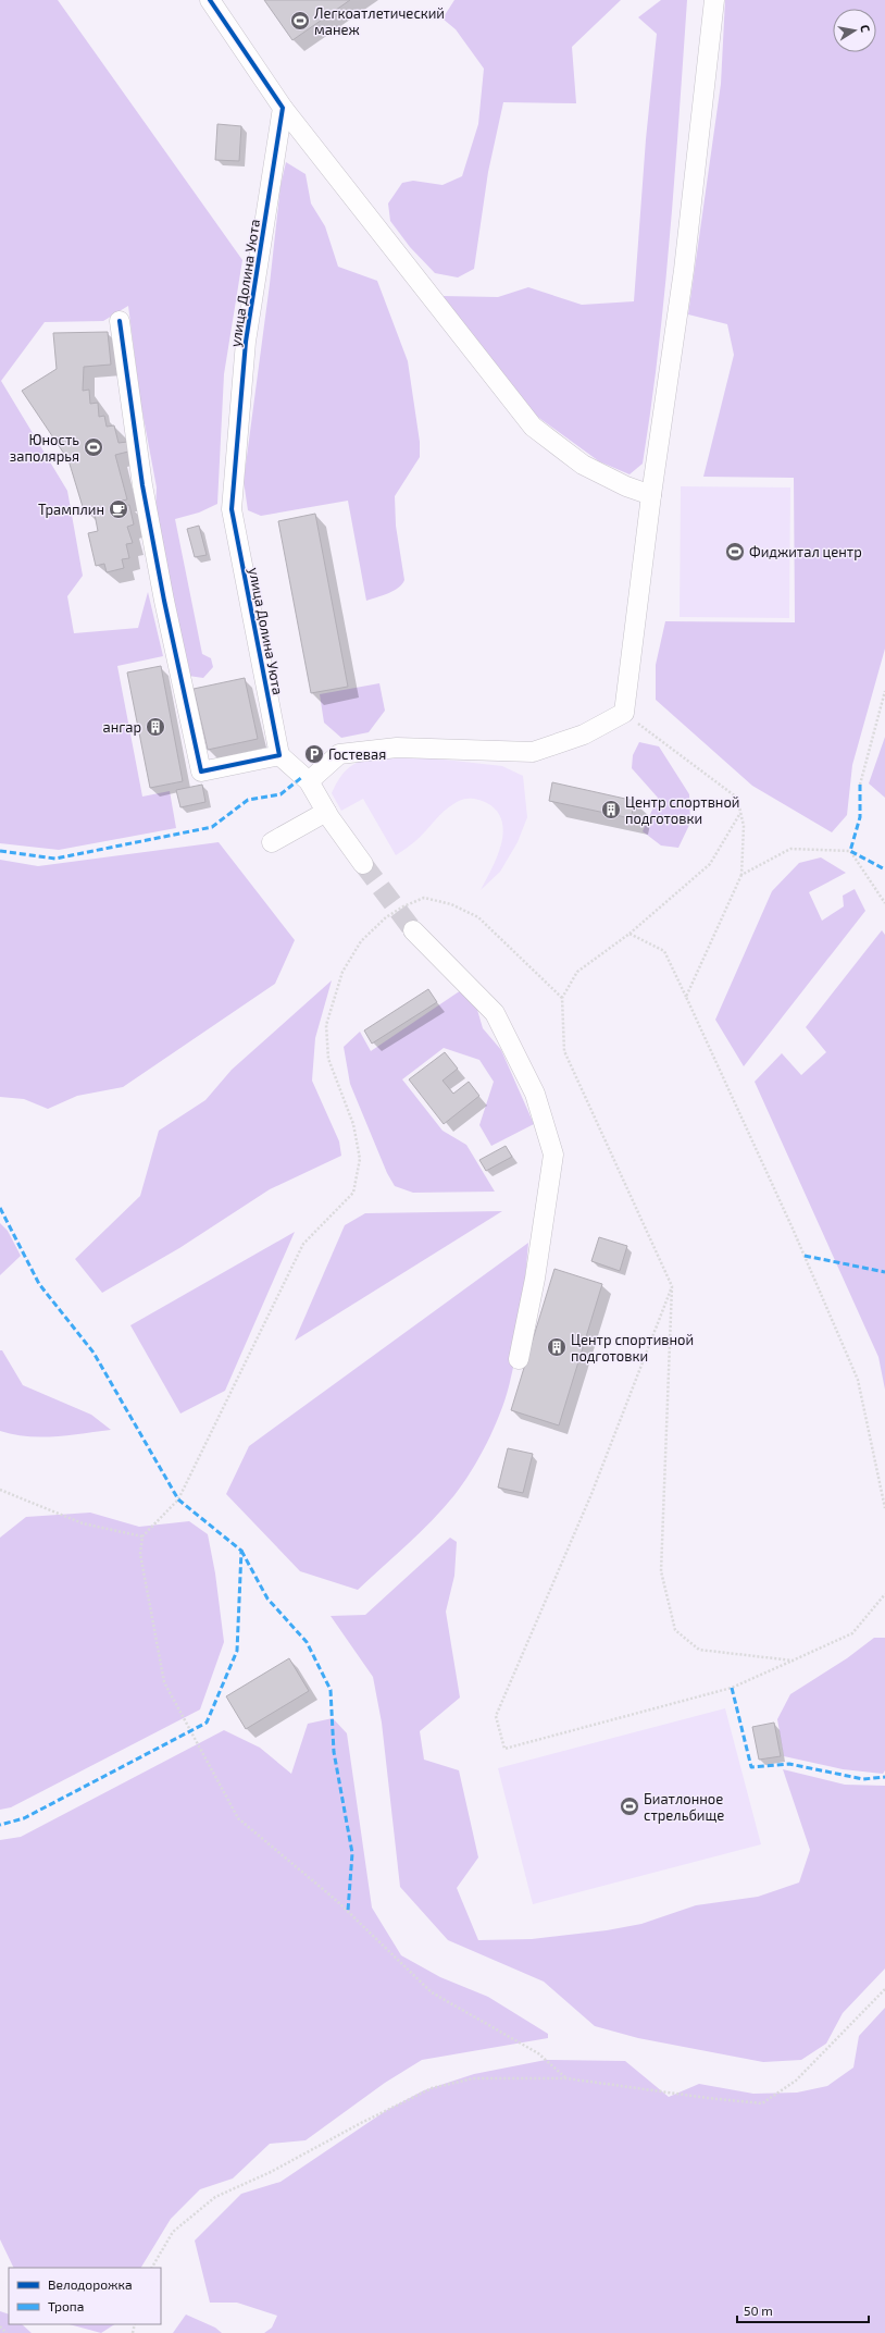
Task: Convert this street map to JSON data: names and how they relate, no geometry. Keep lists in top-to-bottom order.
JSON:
{
  "streets": {
    "street": ["улица Долина Уюта"]
  },
  "places": {
    "sports": [
      "Легкоатлетический манеж",
      "Юность заполярья",
      "Фиджитал центр",
      "Биатлонное стрельбище"
    ],
    "cafe": ["Трамплин"],
    "building": ["ангар", "Центр спортвной подготовки", "Центр спортивной подготовки"],
    "parking": ["Гостевая"]
  },
  "legend": ["Велодорожка", "Тропа"],
  "scale_bar": "50 m",
  "north": "right"
}
